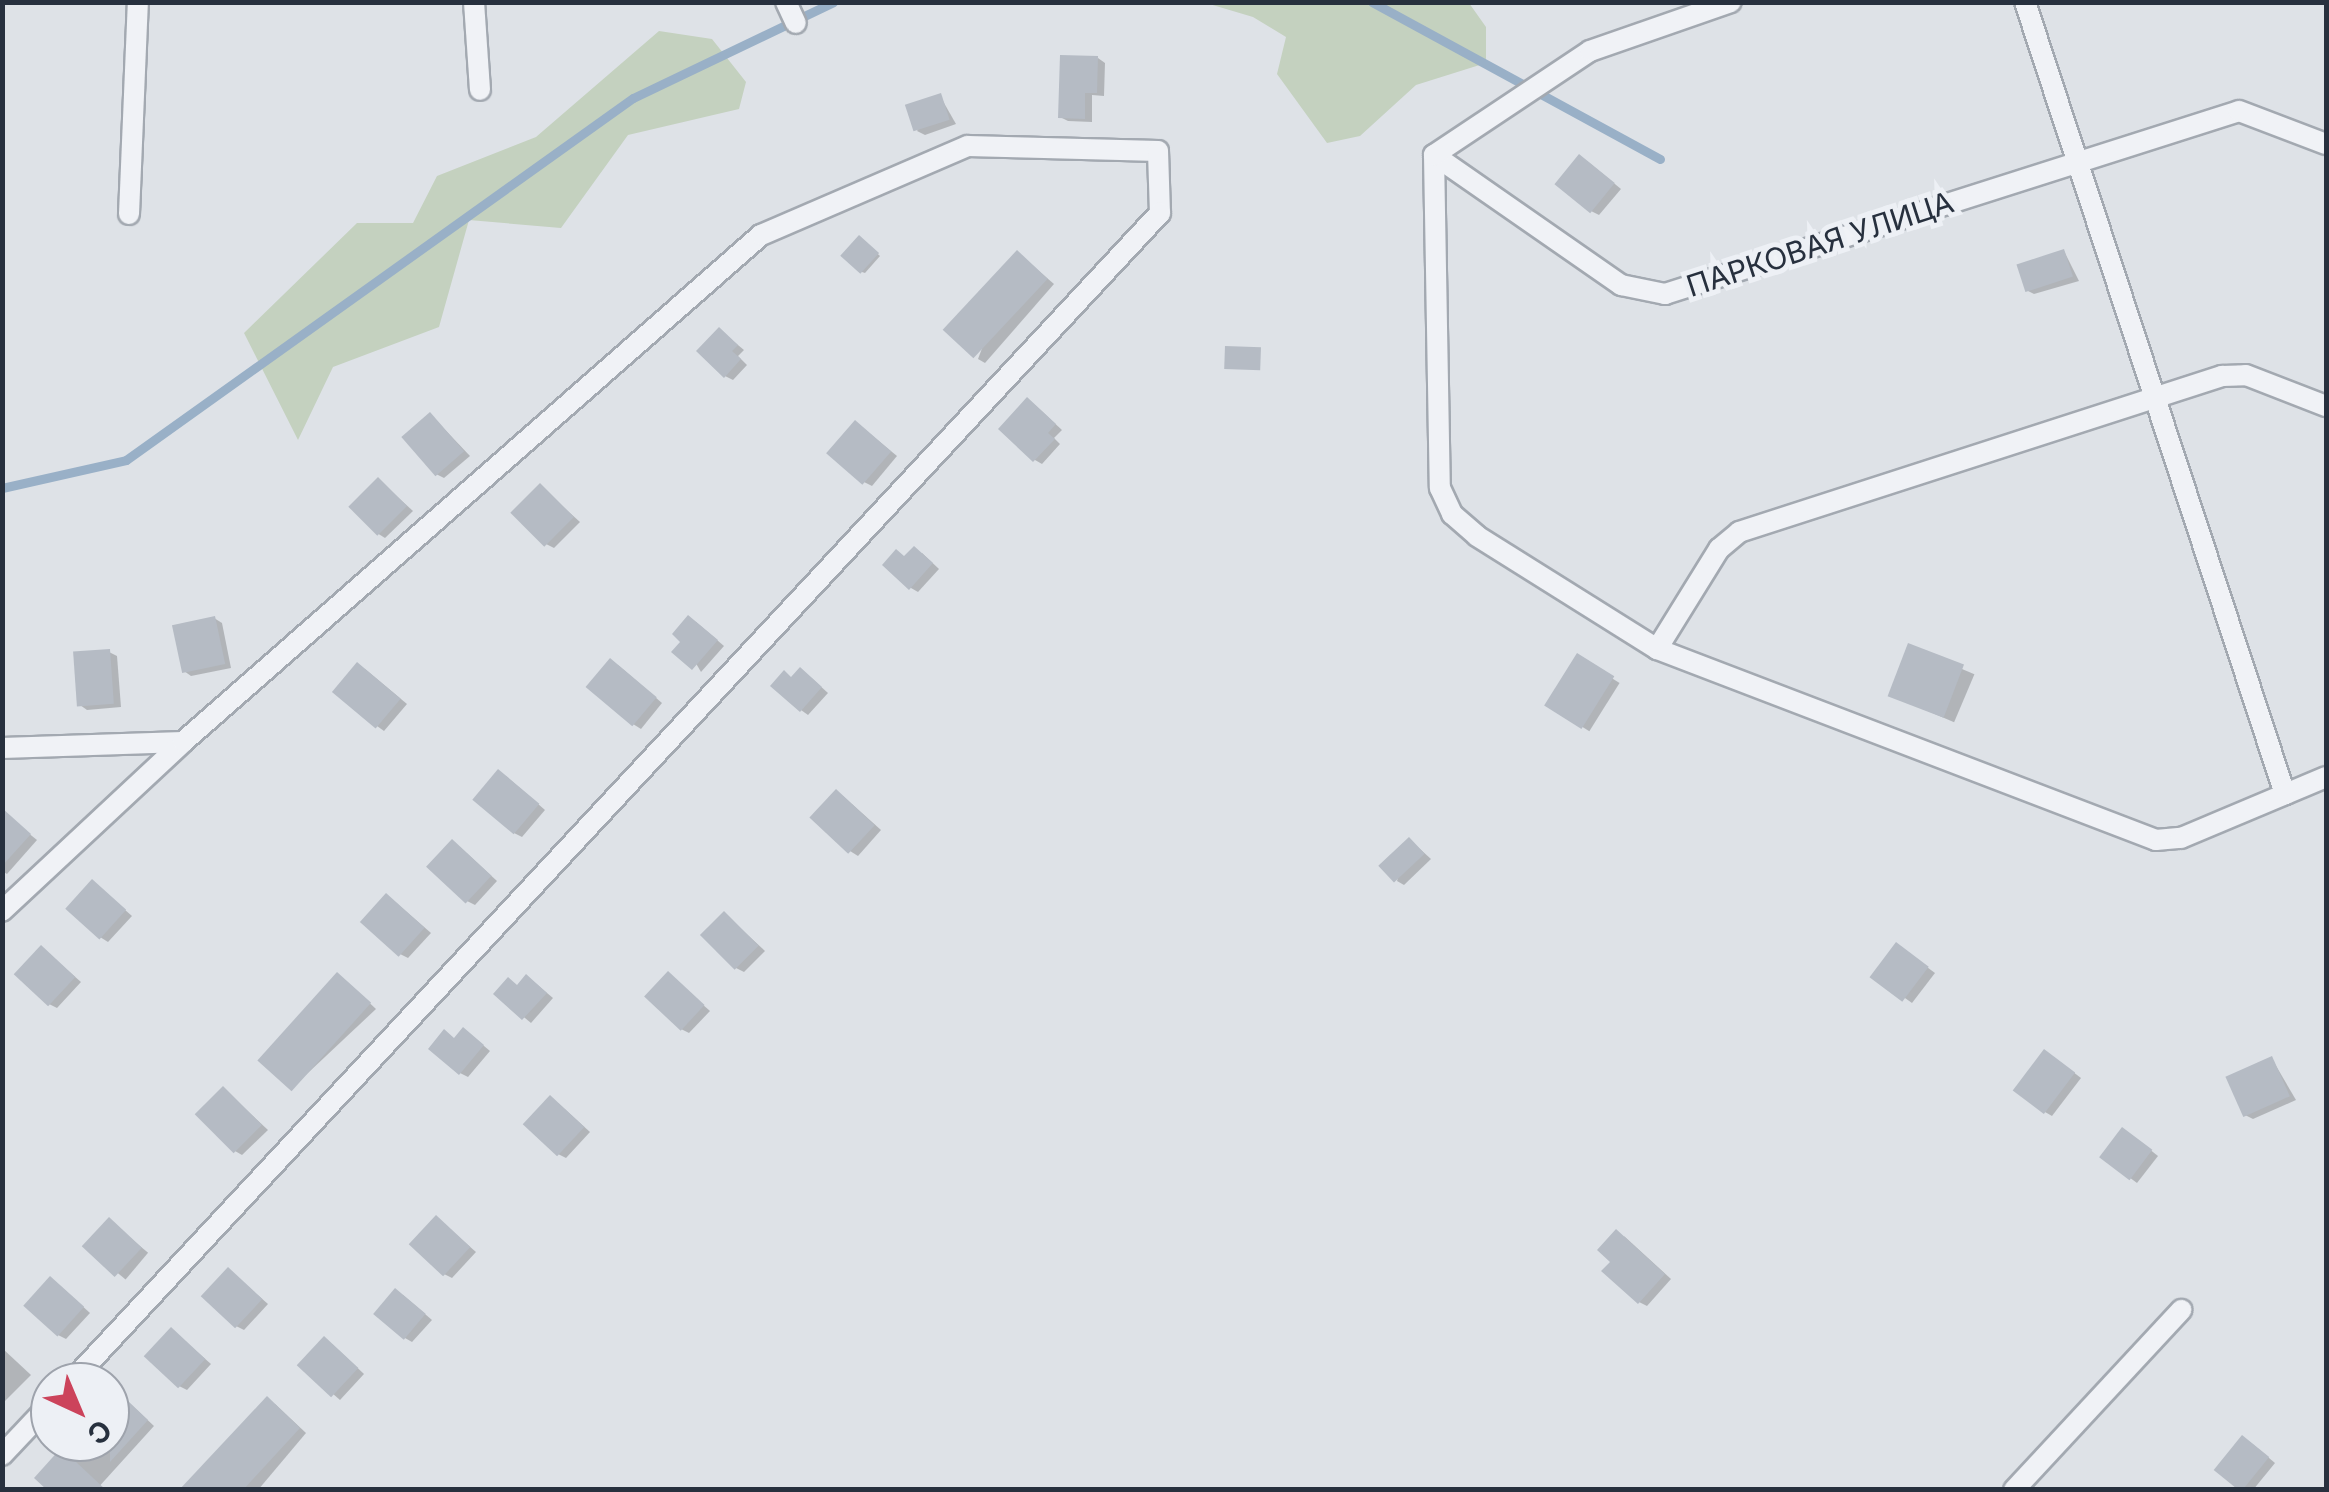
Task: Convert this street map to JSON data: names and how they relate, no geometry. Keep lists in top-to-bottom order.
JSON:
{
  "streets": {
    "street": ["ПАРКОВАЯ УЛИЦА"]
  },
  "north": "bottom right"
}
